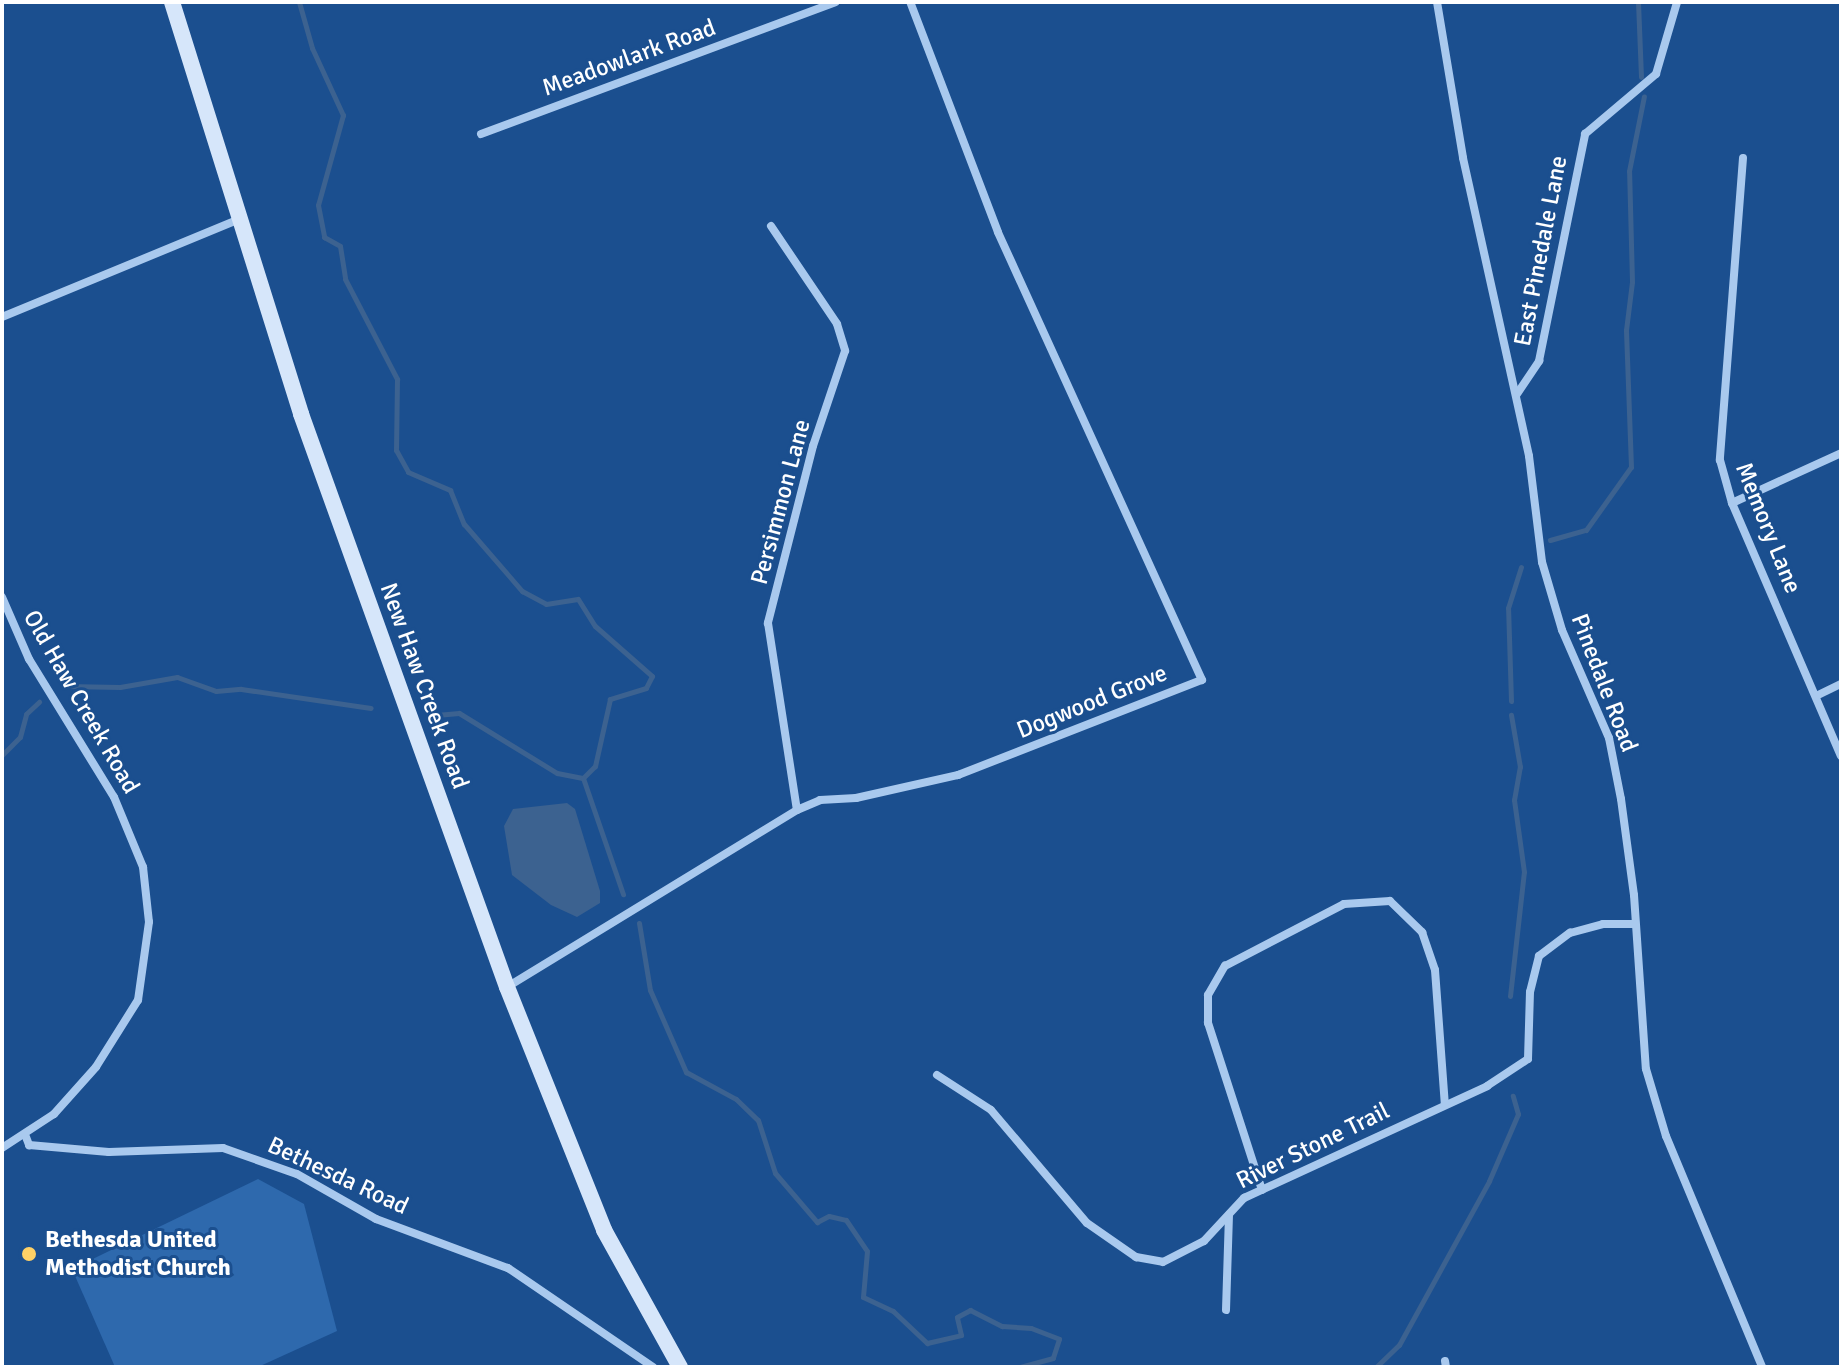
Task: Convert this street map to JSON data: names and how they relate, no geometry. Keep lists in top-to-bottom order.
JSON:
{
  "streets": {
    "street": [
      "Meadowlark Road",
      "East Pinedale Lane",
      "Persimmon Lane",
      "Memory Lane",
      "Pinedale Road",
      "New Haw Creek Road",
      "Old Haw Creek Road",
      "Dogwood Grove",
      "River Stone Trail",
      "Bethesda Road"
    ]
  },
  "crossings": [
    ["East Pinedale Lane", "Pinedale Road"],
    ["Persimmon Lane", "Dogwood Grove"],
    ["Pinedale Road", "River Stone Trail"],
    ["New Haw Creek Road", "Dogwood Grove"],
    ["Old Haw Creek Road", "Bethesda Road"]
  ],
  "places": ["Bethesda United Methodist Church"]
}
